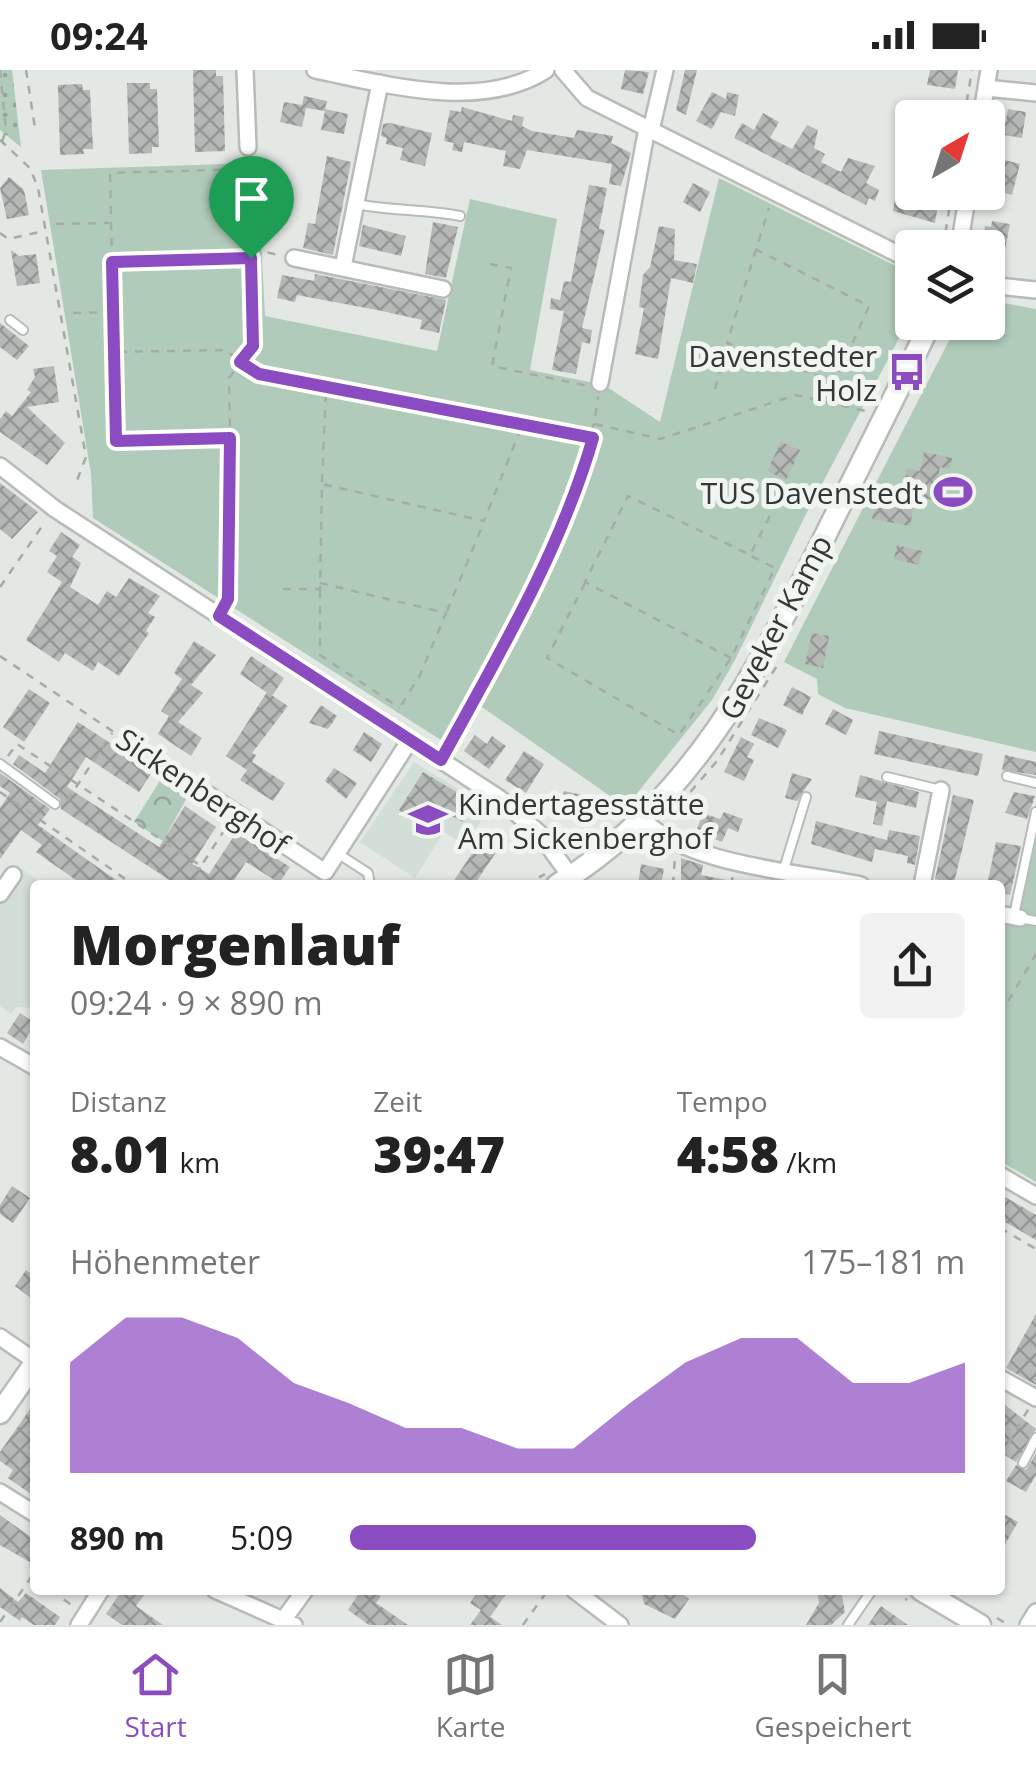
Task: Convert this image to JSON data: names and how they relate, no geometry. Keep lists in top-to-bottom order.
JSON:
{
  "streets": {
    "street": ["Geveker Kamp", "Sickenberghof"]
  },
  "places": {
    "bus stop": ["Davenstedter Holz"],
    "sports": ["TUS Davenstedt"],
    "school or university": ["Kindertagesstätte Am Sickenberghof"]
  },
  "north": "top right",
  "page": {
    "status": "09:24",
    "heading": ["Morgenlauf", "09:24 · 9 × 890 m"],
    "stats": [
      ["Distanz", "8.01 km"],
      ["Zeit", "39:47"],
      ["Tempo", "4:58 /km"]
    ],
    "chart": ["Höhenmeter", "175–181 m"],
    "list": [
      {
        "name": "890 m",
        "note": "5:09"
      }
    ],
    "tabs": ["Start", "Karte", "Gespeichert"]
  }
}
